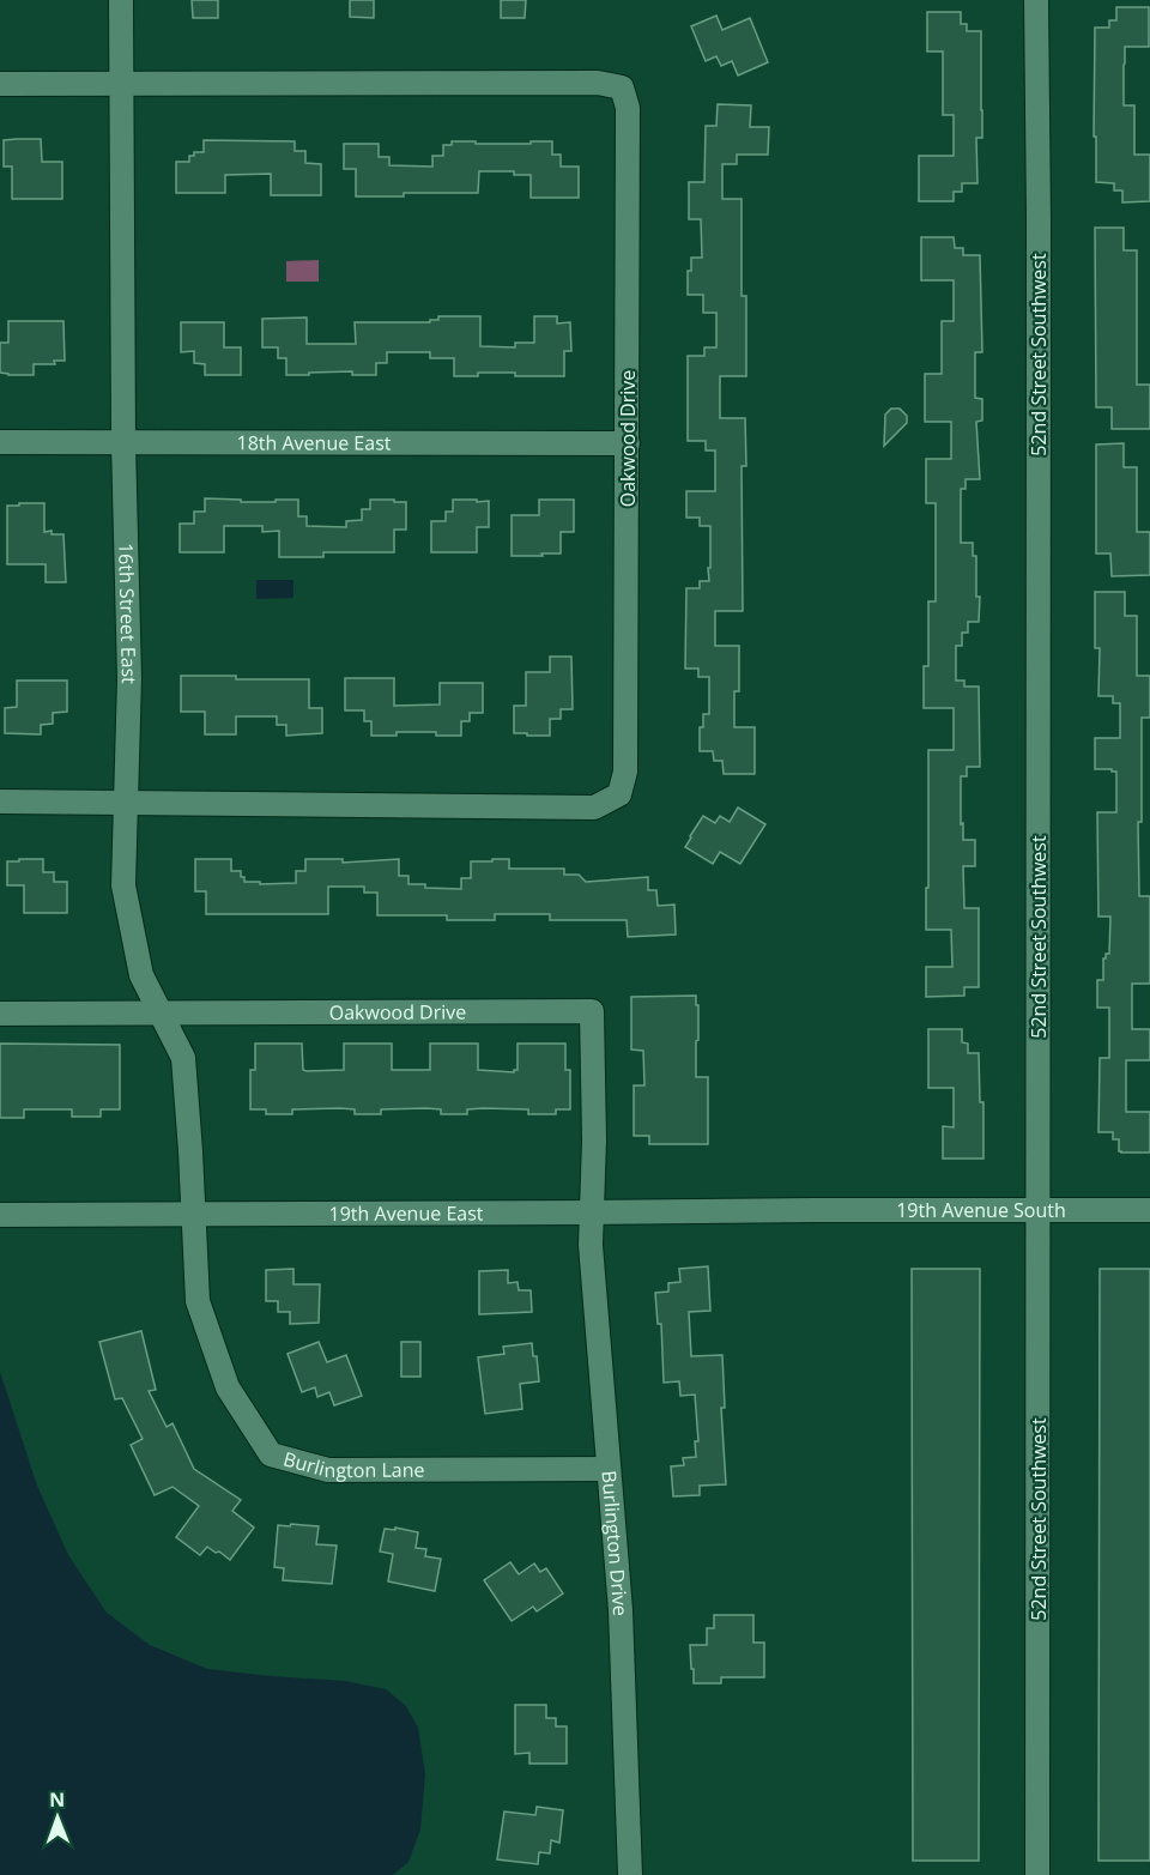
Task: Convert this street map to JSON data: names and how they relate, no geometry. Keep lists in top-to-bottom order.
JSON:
{
  "streets": {
    "street": [
      "52nd Street Southwest",
      "Oakwood Drive",
      "18th Avenue East",
      "16th Street East",
      "19th Avenue South",
      "19th Avenue East",
      "Burlington Lane",
      "Burlington Drive"
    ]
  },
  "crossings": [
    ["52nd Street Southwest", "19th Avenue South"],
    ["Oakwood Drive", "18th Avenue East"],
    ["Oakwood Drive", "16th Street East"],
    ["Oakwood Drive", "19th Avenue East"],
    ["Oakwood Drive", "Burlington Drive"],
    ["18th Avenue East", "16th Street East"],
    ["16th Street East", "19th Avenue East"],
    ["16th Street East", "Burlington Lane"],
    ["19th Avenue South", "19th Avenue East"],
    ["19th Avenue East", "Burlington Lane"],
    ["19th Avenue East", "Burlington Drive"],
    ["Burlington Lane", "Burlington Drive"]
  ],
  "north": "top"
}
